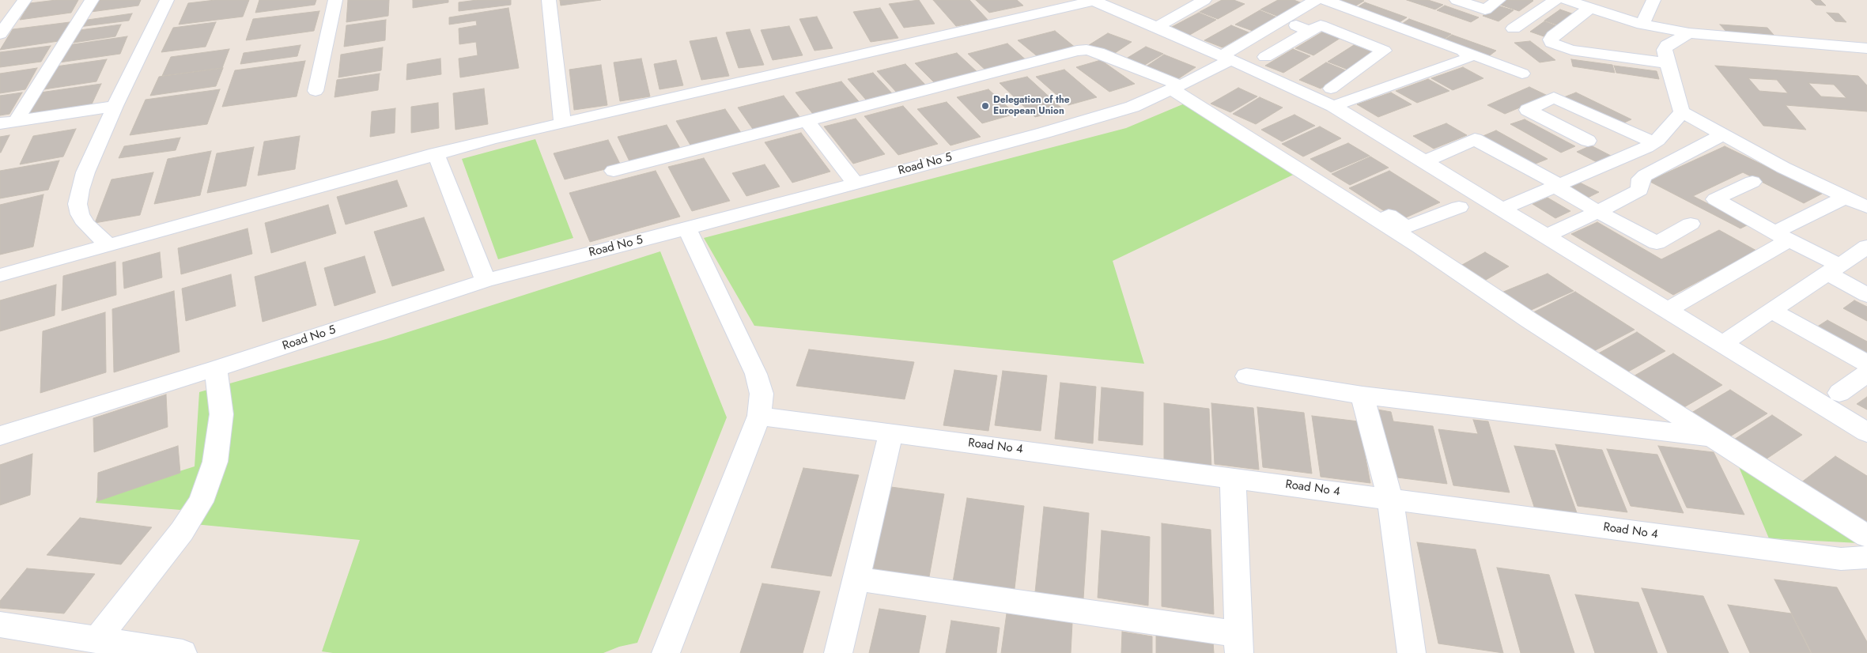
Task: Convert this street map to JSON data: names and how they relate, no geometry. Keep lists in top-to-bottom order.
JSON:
{
  "streets": {
    "street": ["Road No 5", "Road No 4"]
  },
  "places": ["Delegation of the European Union"]
}
